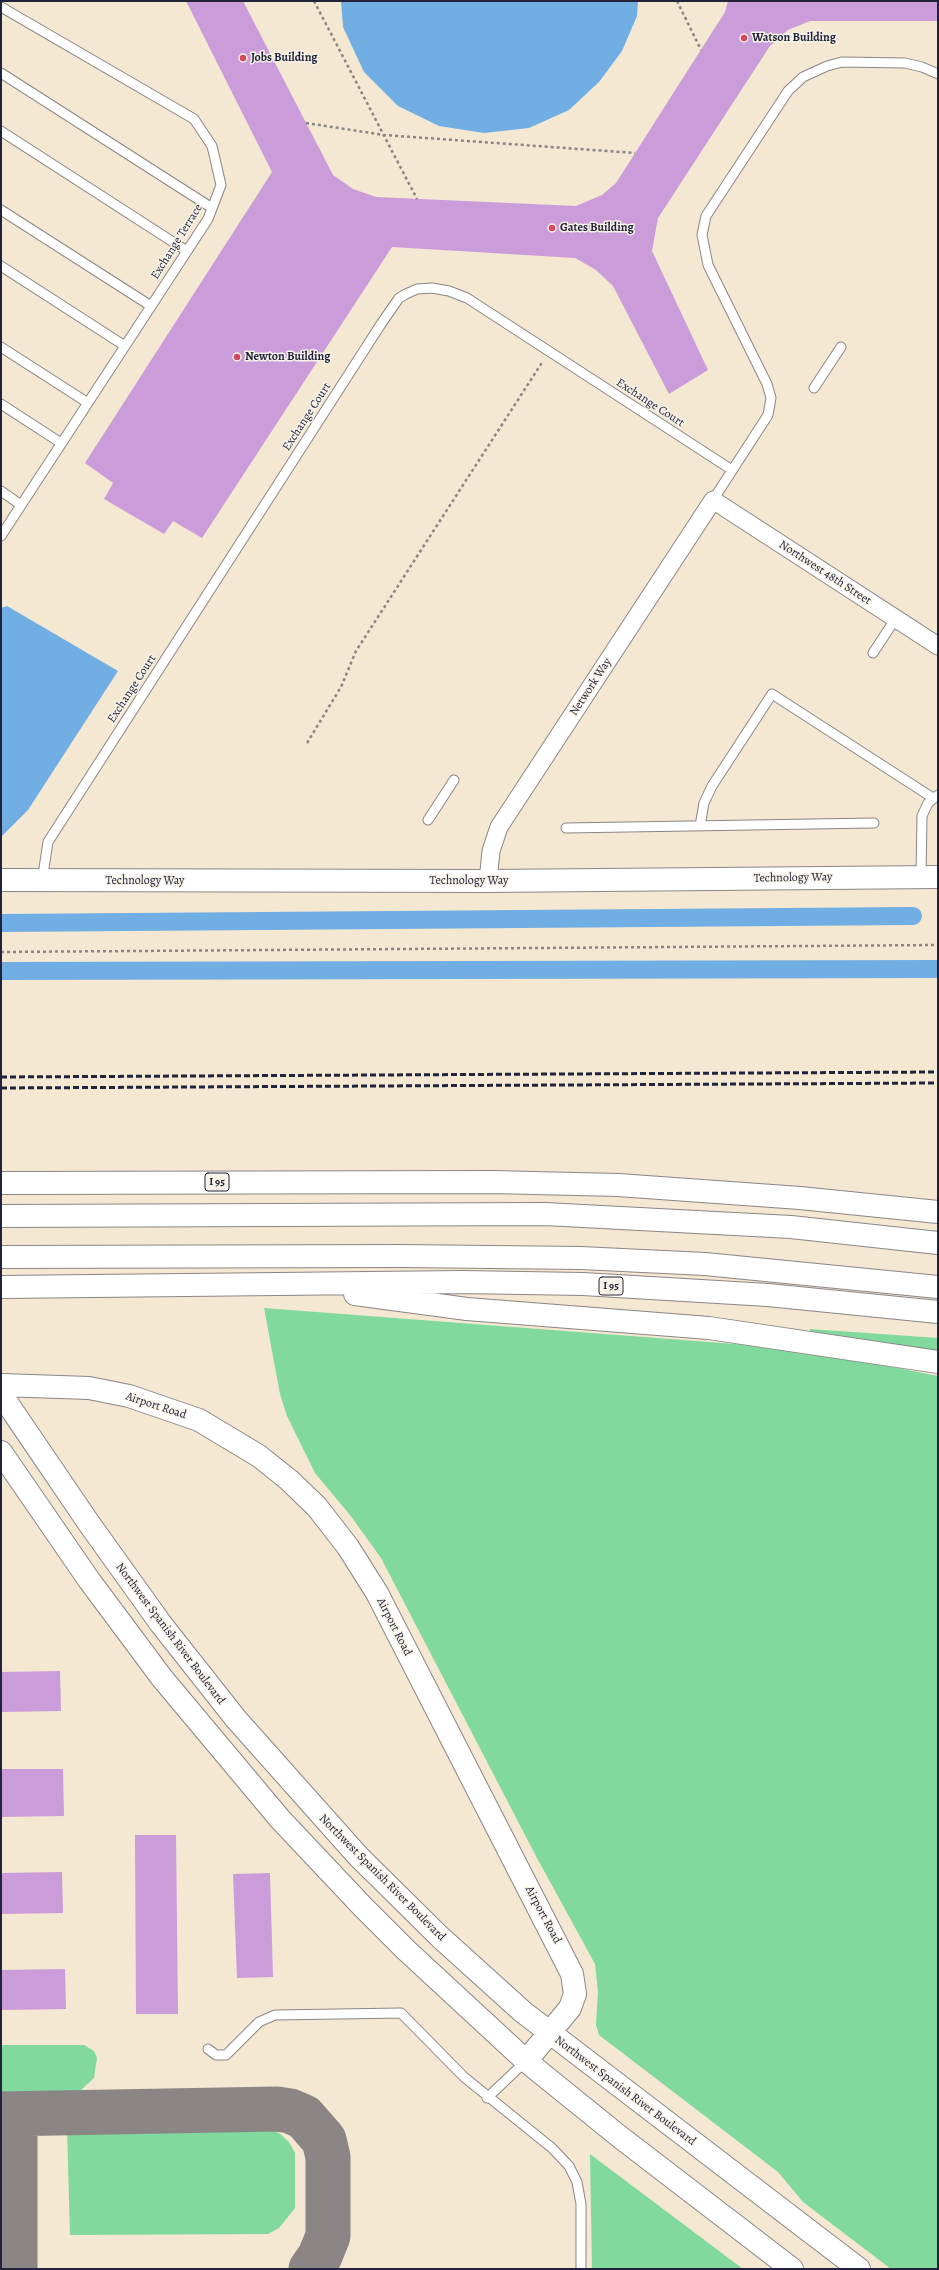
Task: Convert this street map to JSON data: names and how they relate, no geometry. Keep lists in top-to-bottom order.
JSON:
{
  "streets": {
    "main road": [
      "Technology Way",
      "I 95",
      "Airport Road",
      "Northwest Spanish River Boulevard"
    ],
    "street": ["Northwest 48th Street", "Network Way"],
    "lane": ["Exchange Terrace", "Exchange Court"]
  },
  "crossings": [
    ["Exchange Court", "Technology Way"],
    ["Northwest 48th Street", "Network Way"],
    ["Network Way", "Technology Way"],
    ["Airport Road", "Northwest Spanish River Boulevard"]
  ],
  "places": [
    "Watson Building",
    "Jobs Building",
    "Gates Building",
    "Newton Building"
  ]
}
